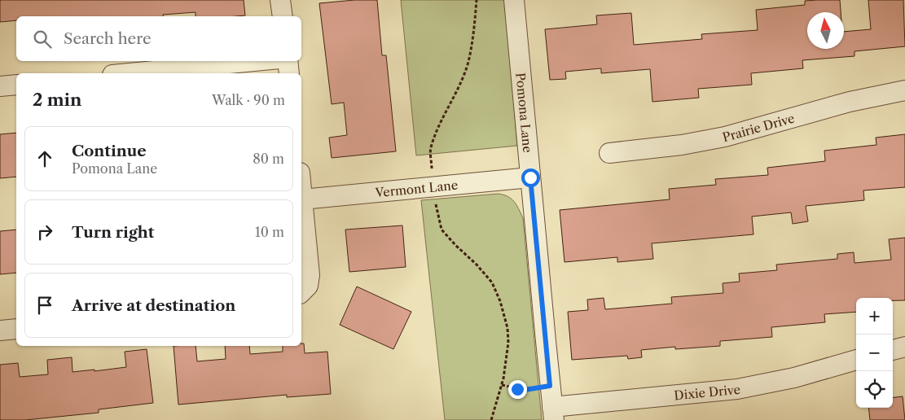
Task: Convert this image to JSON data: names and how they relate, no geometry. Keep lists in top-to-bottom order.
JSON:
{
  "streets": {
    "street": [
      "Pomona Lane",
      "Prairie Drive",
      "Vermont Lane",
      "Dixie Drive"
    ]
  },
  "crossings": [
    ["Pomona Lane", "Vermont Lane"],
    ["Pomona Lane", "Dixie Drive"]
  ],
  "north": "top",
  "page": {
    "search": "Search here",
    "heading": ["2 min", "Walk · 90 m"],
    "list": [
      ["Continue", "Pomona Lane", "80 m"],
      ["Turn right", "10 m"],
      "Arrive at destination"
    ],
    "map_buttons": ["+", "−"]
  }
}
